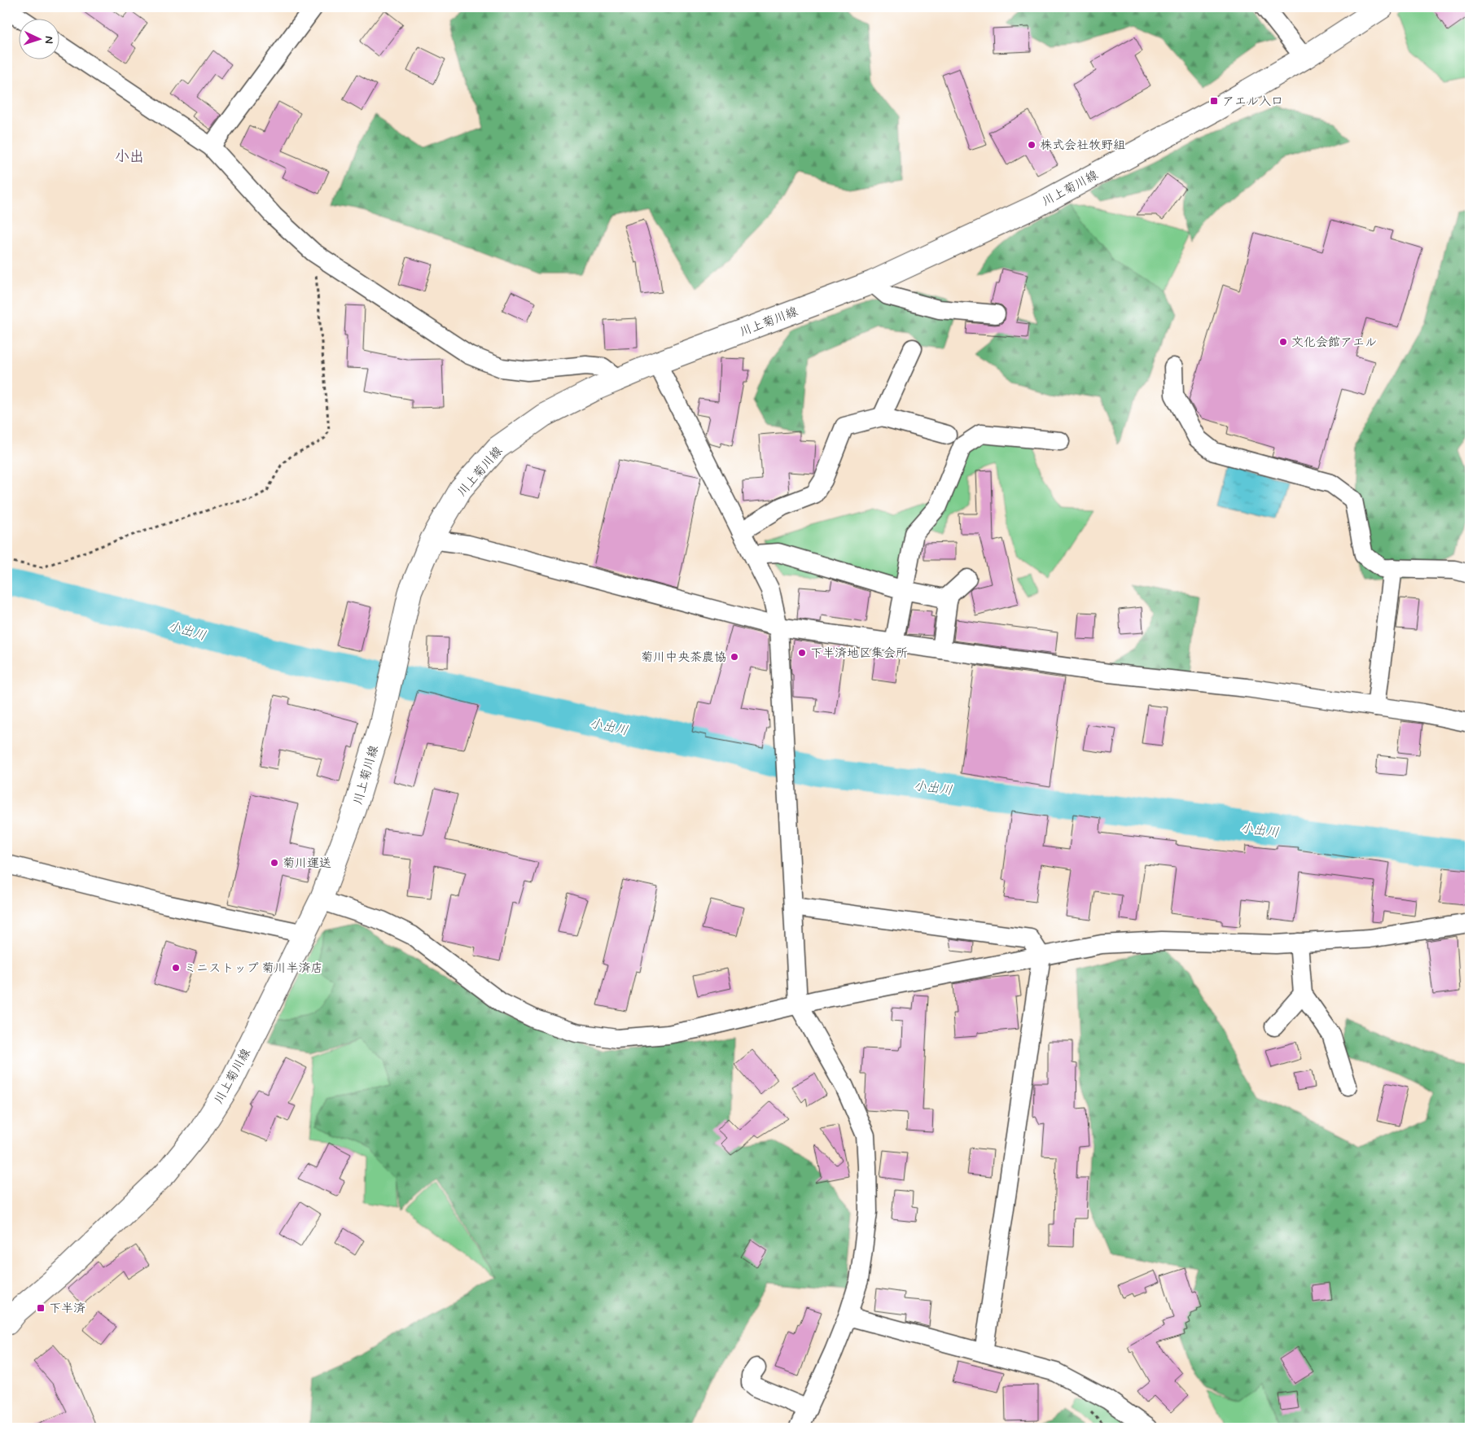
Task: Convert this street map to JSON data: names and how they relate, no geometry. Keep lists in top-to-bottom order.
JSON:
{
  "streets": {
    "main road": ["川上菊川線"]
  },
  "districts": ["小出"],
  "water": ["小出川"],
  "places": {
    "transit": ["アエル入口", "下半済"],
    "other": [
      "株式会社牧野組",
      "文化会館アエル",
      "下半済地区集会所",
      "菊川中央茶農協",
      "菊川運送",
      "ミニストップ 菊川半済店"
    ]
  },
  "north": "right"
}
